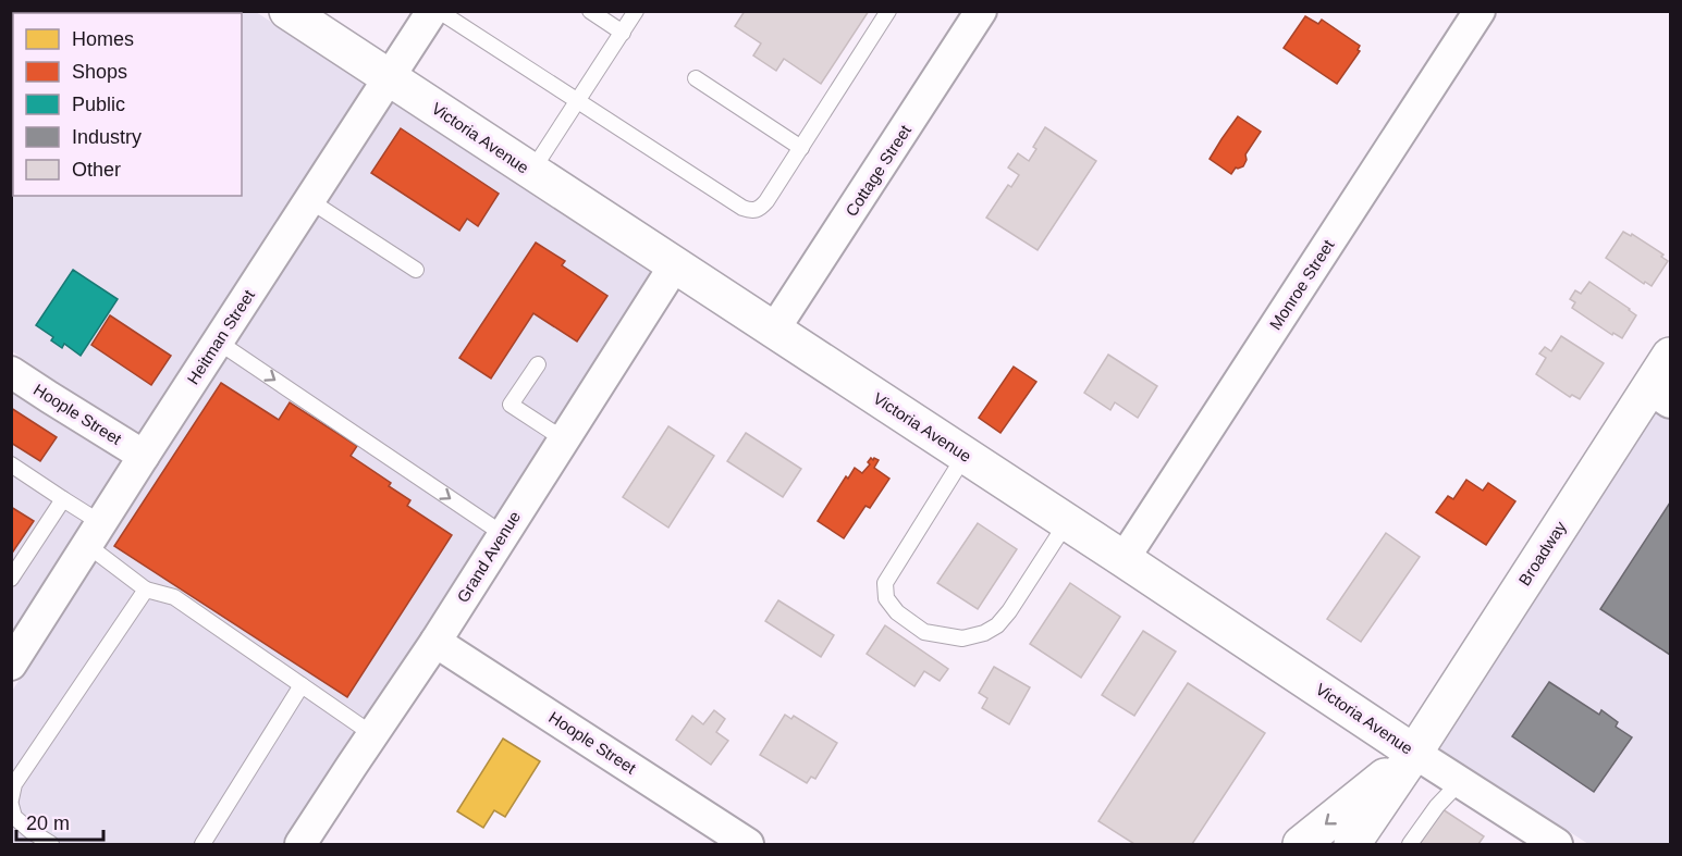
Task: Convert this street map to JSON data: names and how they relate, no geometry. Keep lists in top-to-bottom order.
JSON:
{
  "streets": {
    "street": [
      "Victoria Avenue",
      "Cottage Street",
      "Monroe Street",
      "Heitman Street",
      "Hoople Street",
      "Broadway",
      "Grand Avenue"
    ]
  },
  "crossings": [
    ["Victoria Avenue", "Cottage Street"],
    ["Victoria Avenue", "Monroe Street"],
    ["Victoria Avenue", "Heitman Street"],
    ["Victoria Avenue", "Broadway"],
    ["Victoria Avenue", "Grand Avenue"],
    ["Heitman Street", "Hoople Street"],
    ["Hoople Street", "Grand Avenue"]
  ],
  "legend": [
    "Homes",
    "Shops",
    "Public",
    "Industry",
    "Other"
  ],
  "scale_bar": "20 m"
}
